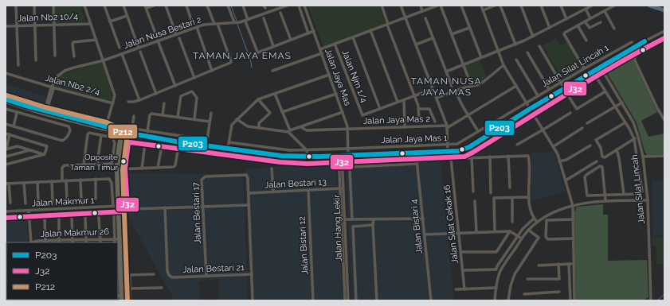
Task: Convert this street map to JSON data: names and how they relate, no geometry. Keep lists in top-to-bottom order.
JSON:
{
  "streets": {
    "street": [
      "Jalan Nb2 10/4",
      "Jalan Nusa Bestari 2",
      "Jalan Silat Lincah 1",
      "Jalan Njm 1/4",
      "Jalan Jaya Mas",
      "Jalan Nb2 2/4",
      "Jalan Jaya Mas 2",
      "Jalan Jaya Mas 1",
      "Jalan Bestari 13",
      "Jalan Silat Lincah",
      "Jalan Makmur 1",
      "Jalan Bestari 17",
      "Jalan Silat Cekak 16",
      "Jalan Bistari 4",
      "Jalan Hang Lekir",
      "Jalan Makmur 26",
      "Jalan Bistari 12",
      "Jalan Bestari 21"
    ]
  },
  "crossings": [
    ["Jalan Nusa Bestari 2", "Jalan Nb2 2/4"],
    ["Jalan Silat Lincah 1", "Jalan Jaya Mas 1"],
    ["Jalan Jaya Mas", "Jalan Jaya Mas 2"],
    ["Jalan Jaya Mas", "Jalan Jaya Mas 1"],
    ["Jalan Bestari 13", "Jalan Bestari 17"],
    ["Jalan Bestari 13", "Jalan Hang Lekir"],
    ["Jalan Bestari 13", "Jalan Bistari 12"],
    ["Jalan Bestari 17", "Jalan Bestari 21"]
  ],
  "districts": ["TAMAN JAYA EMAS", "TAMAN NUSA JAYA MAS"],
  "places": ["Opposite Taman Timur"],
  "lines": ["transit line J32", "transit line P203", "transit line P212"],
  "legend": ["P203", "J32", "P212"]
}
